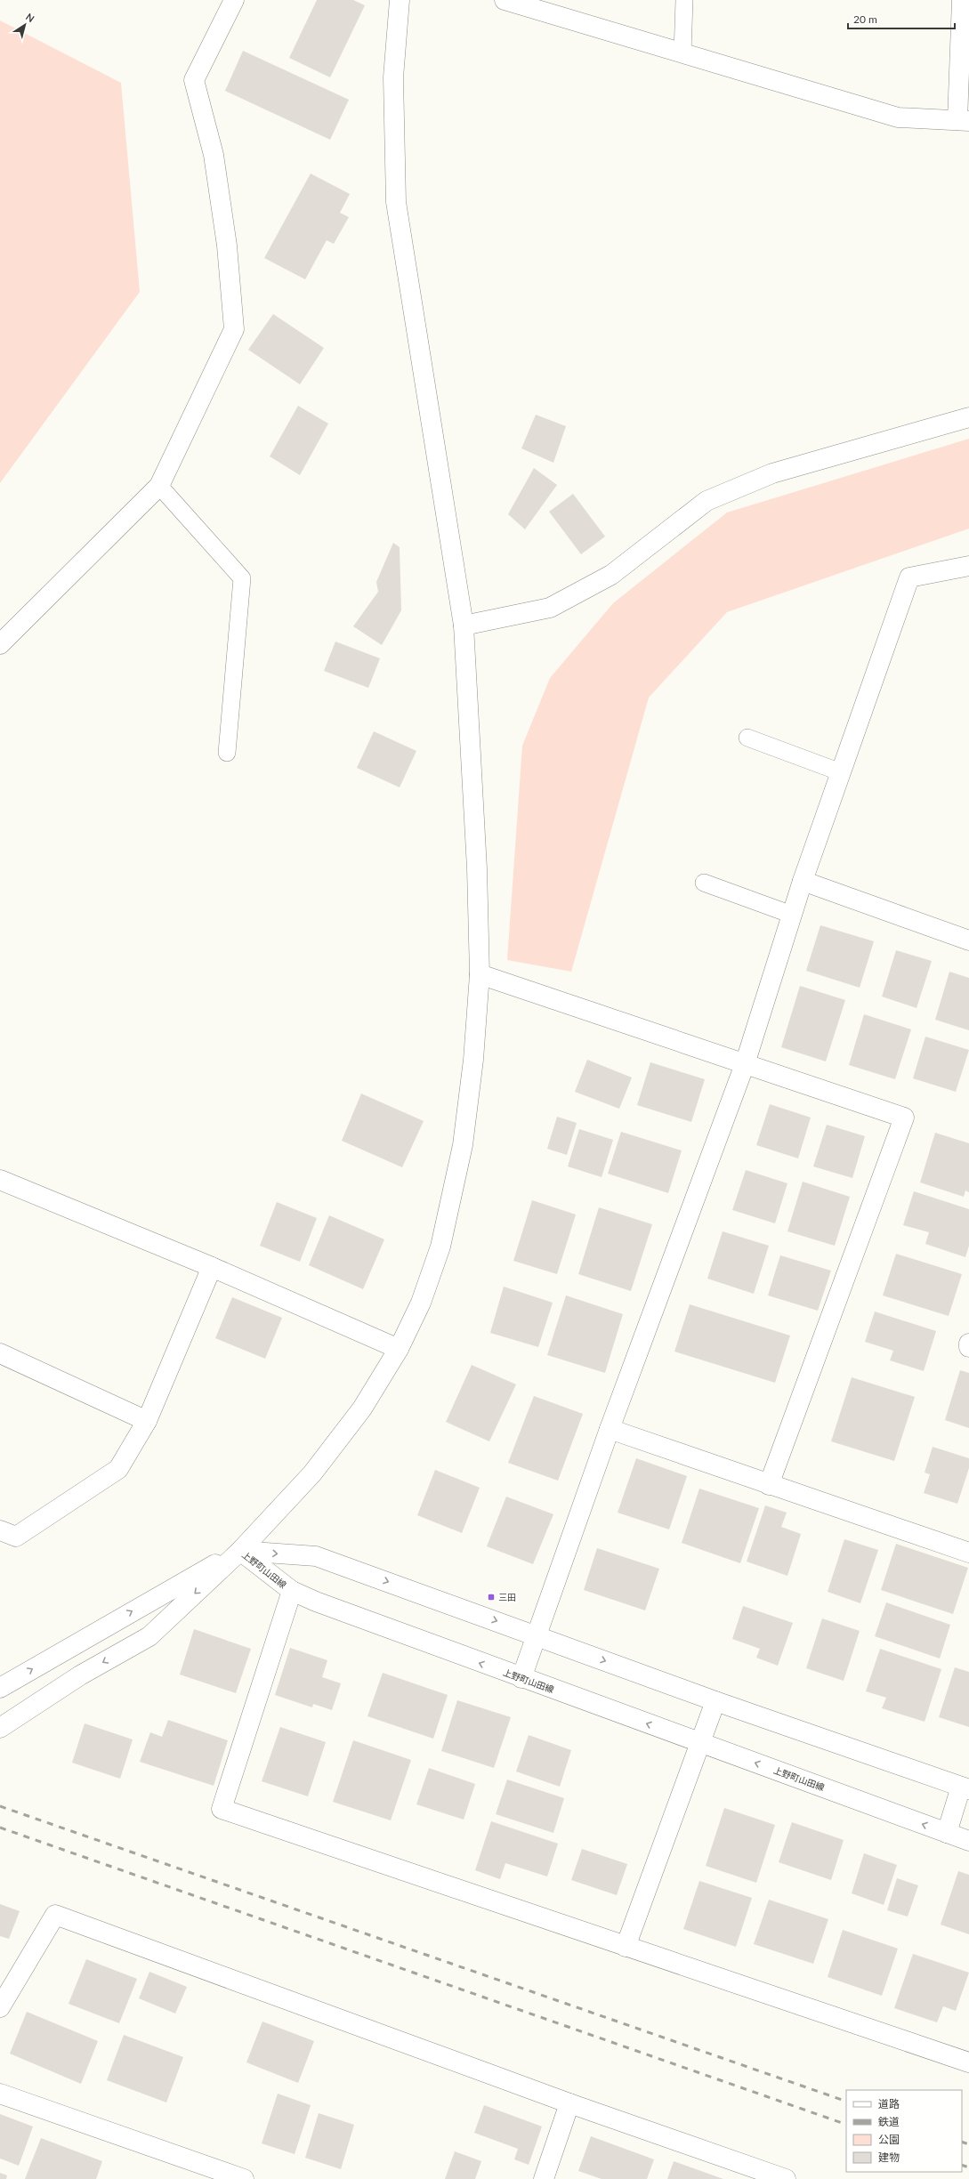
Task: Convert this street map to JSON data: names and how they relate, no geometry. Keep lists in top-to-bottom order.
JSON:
{
  "streets": {
    "street": ["上野町山田線"]
  },
  "places": {
    "transit": ["三田"]
  },
  "legend": [
    "道路",
    "鉄道",
    "公園",
    "建物"
  ],
  "scale_bar": "20 m",
  "north": "top right"
}
